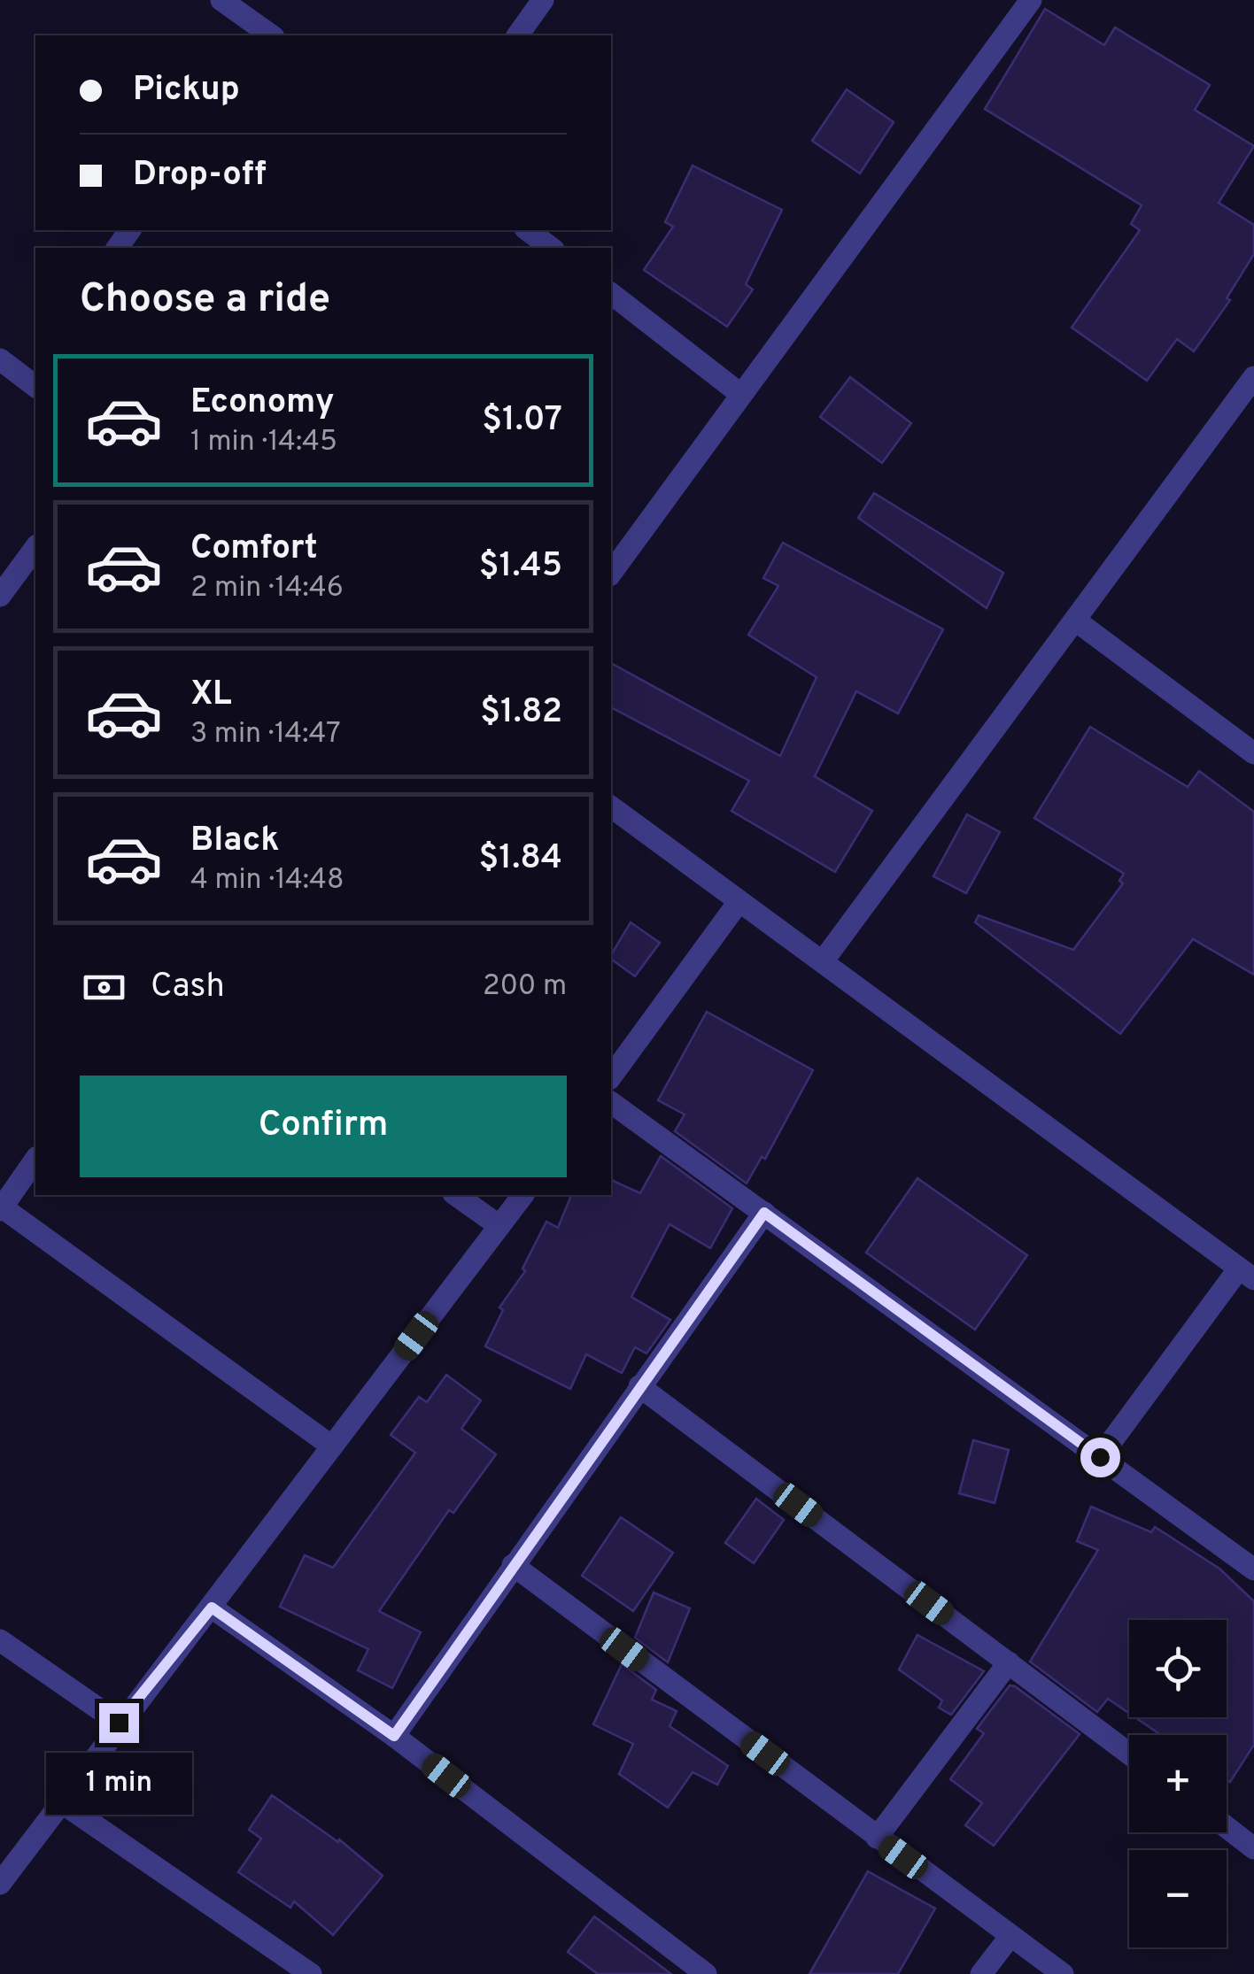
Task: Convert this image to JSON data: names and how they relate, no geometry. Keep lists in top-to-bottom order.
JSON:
{
  "page": {
    "banner": ["Pickup", "Drop-off"],
    "heading": "Choose a ride",
    "list": [
      {
        "name": "Economy",
        "note": "1 min · 14:45",
        "value": "$1.07"
      },
      {
        "name": "Comfort",
        "note": "2 min · 14:46",
        "value": "$1.45"
      },
      {
        "name": "XL",
        "note": "3 min · 14:47",
        "value": "$1.82"
      },
      {
        "name": "Black",
        "note": "4 min · 14:48",
        "value": "$1.84"
      }
    ],
    "pay": ["Cash", "200 m"],
    "buttons": "Confirm",
    "map_buttons": ["+", "−"],
    "bubble": "1 min"
  }
}
